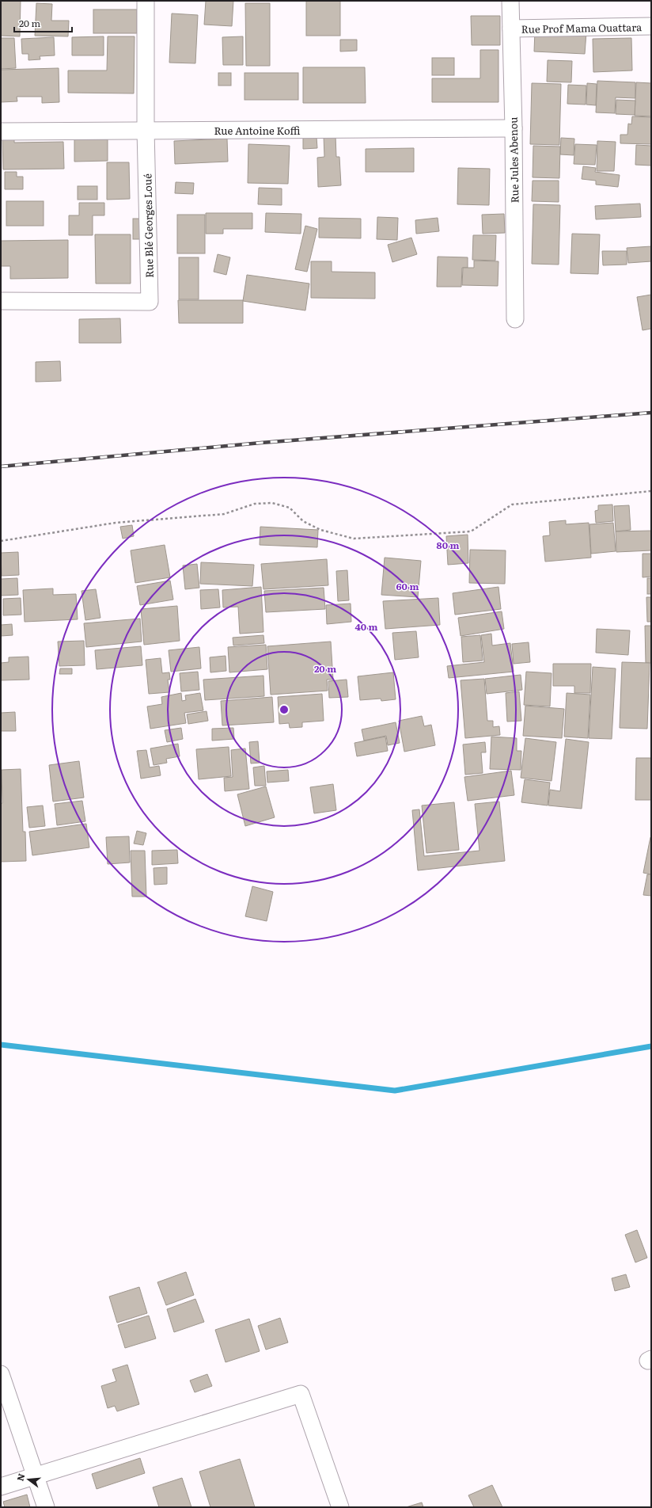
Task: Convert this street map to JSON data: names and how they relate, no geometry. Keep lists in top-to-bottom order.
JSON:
{
  "streets": {
    "street": [
      "Rue Prof Mama Ouattara",
      "Rue Antoine Koffi",
      "Rue Jules Abenou",
      "Rue Blé Georges Loué"
    ]
  },
  "crossings": [
    ["Rue Prof Mama Ouattara", "Rue Jules Abenou"],
    ["Rue Antoine Koffi", "Rue Jules Abenou"],
    ["Rue Antoine Koffi", "Rue Blé Georges Loué"]
  ],
  "scale_bar": "20 m",
  "north": "left",
  "rings": [
    "80 m",
    "60 m",
    "40 m",
    "20 m"
  ]
}
